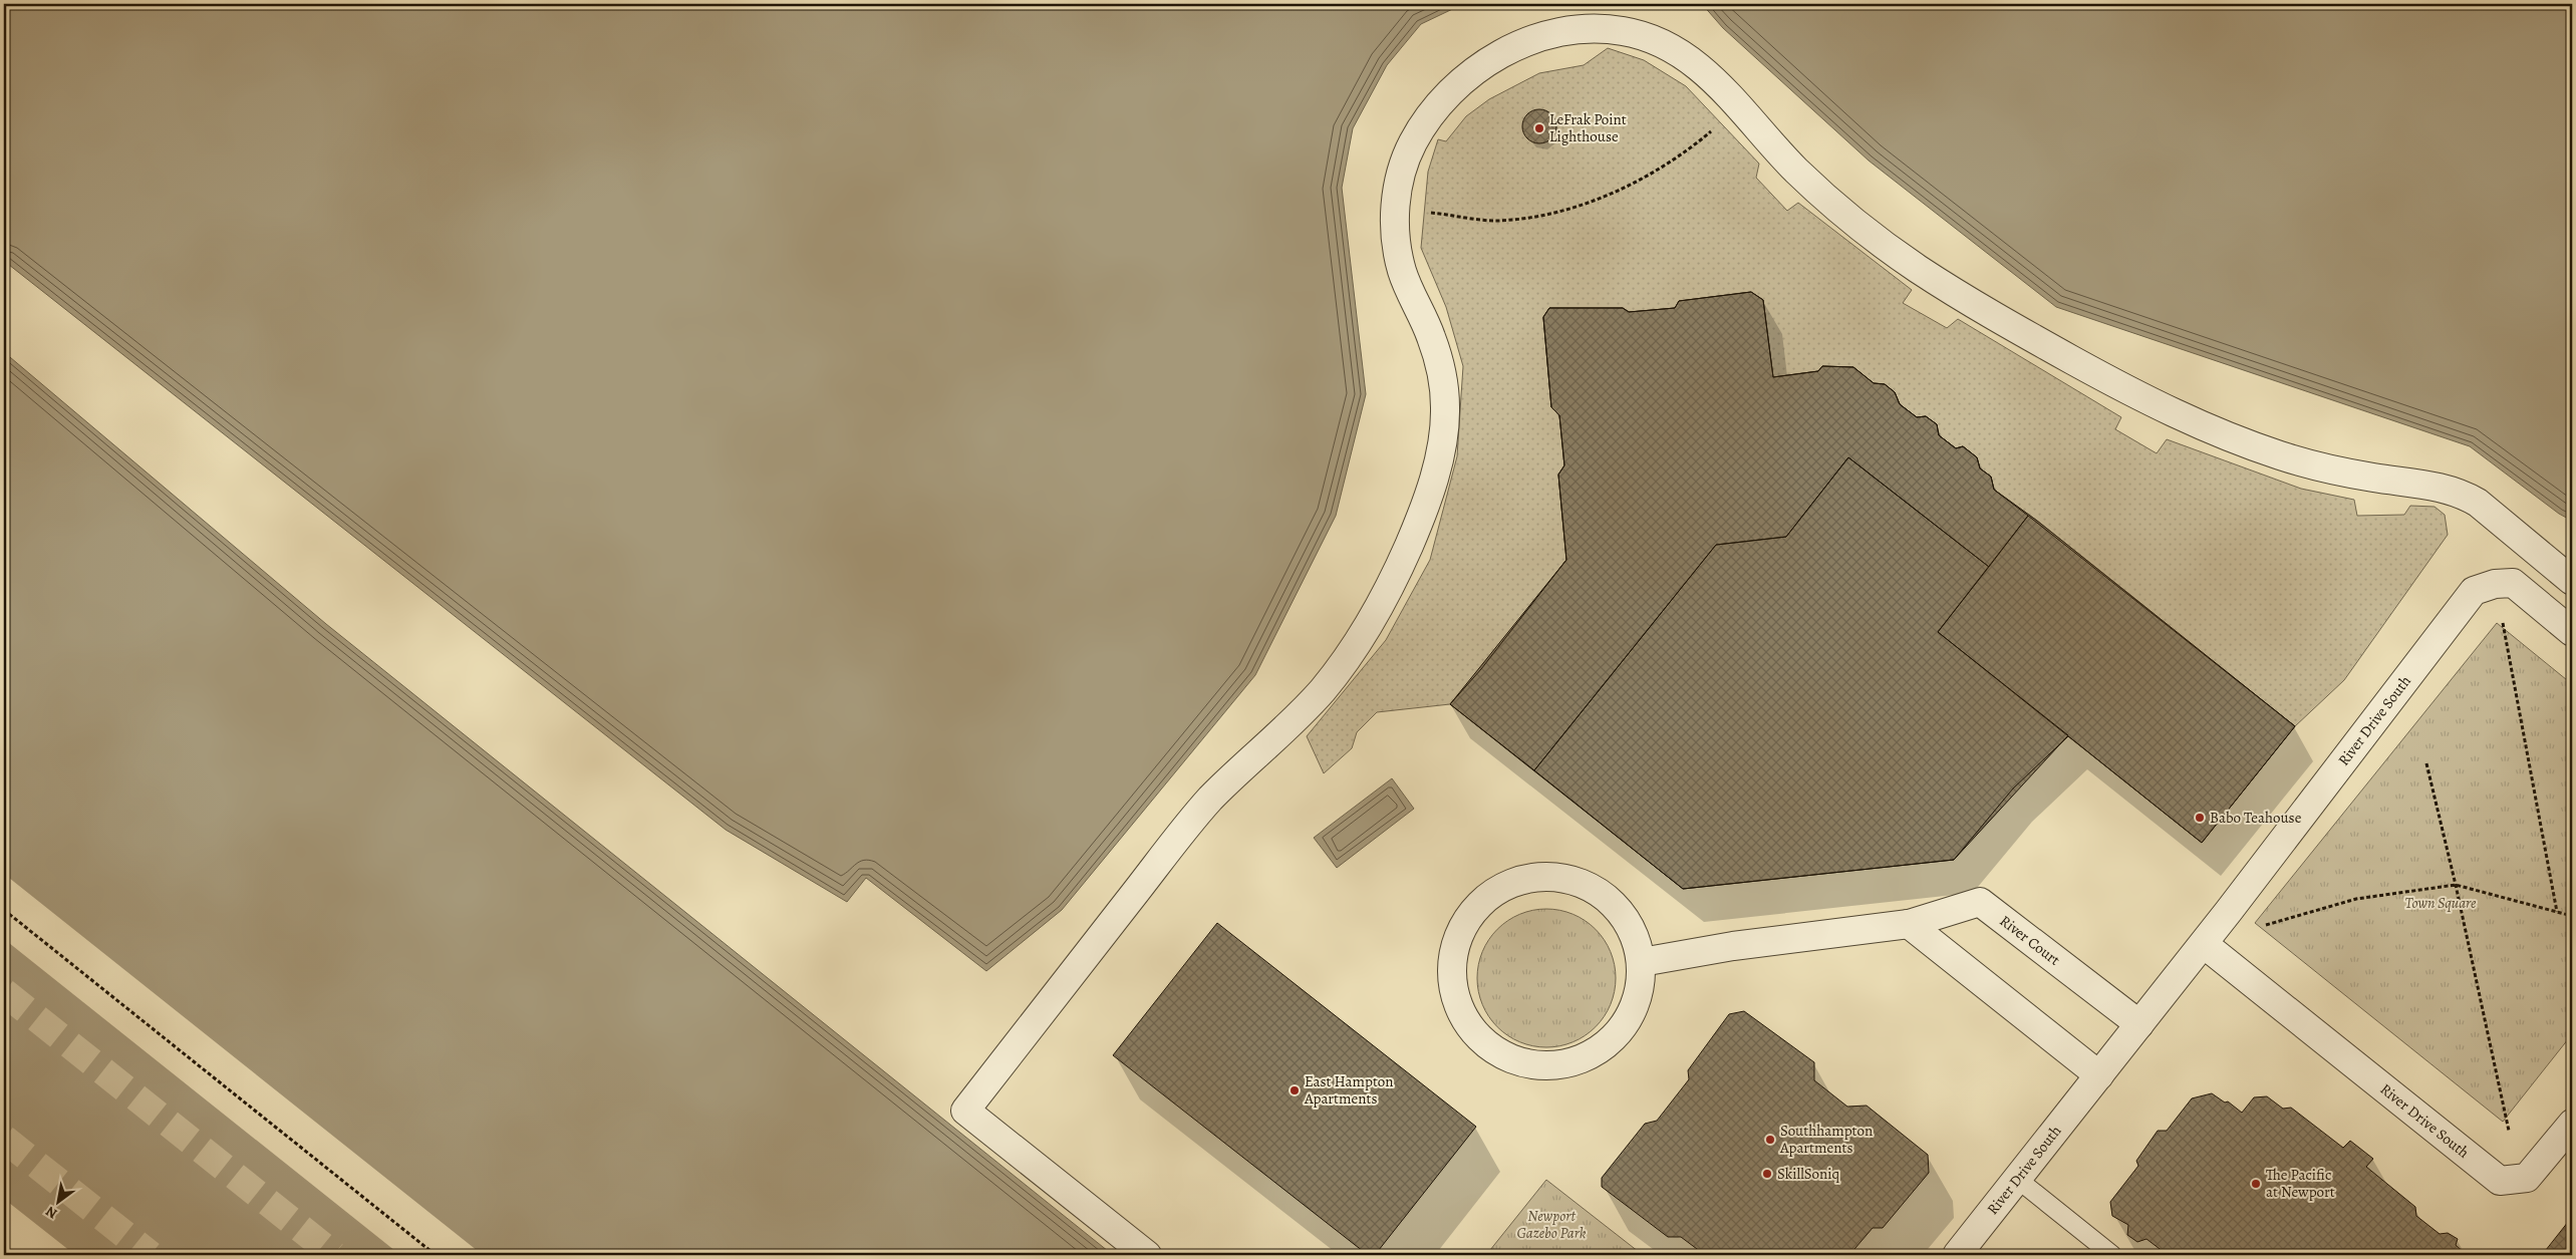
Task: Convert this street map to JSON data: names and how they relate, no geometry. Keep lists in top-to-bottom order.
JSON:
{
  "streets": {
    "street": ["River Drive South", "River Court"]
  },
  "crossings": [
    ["River Drive South", "River Court"]
  ],
  "parks": ["Town Square", "Newport Gazebo Park"],
  "places": [
    "LeFrak Point Lighthouse",
    "Babo Teahouse",
    "East Hampton Apartments",
    "Southhampton Apartments",
    "SkillSoniq",
    "The Pacific at Newport"
  ],
  "north": "bottom left"
}
